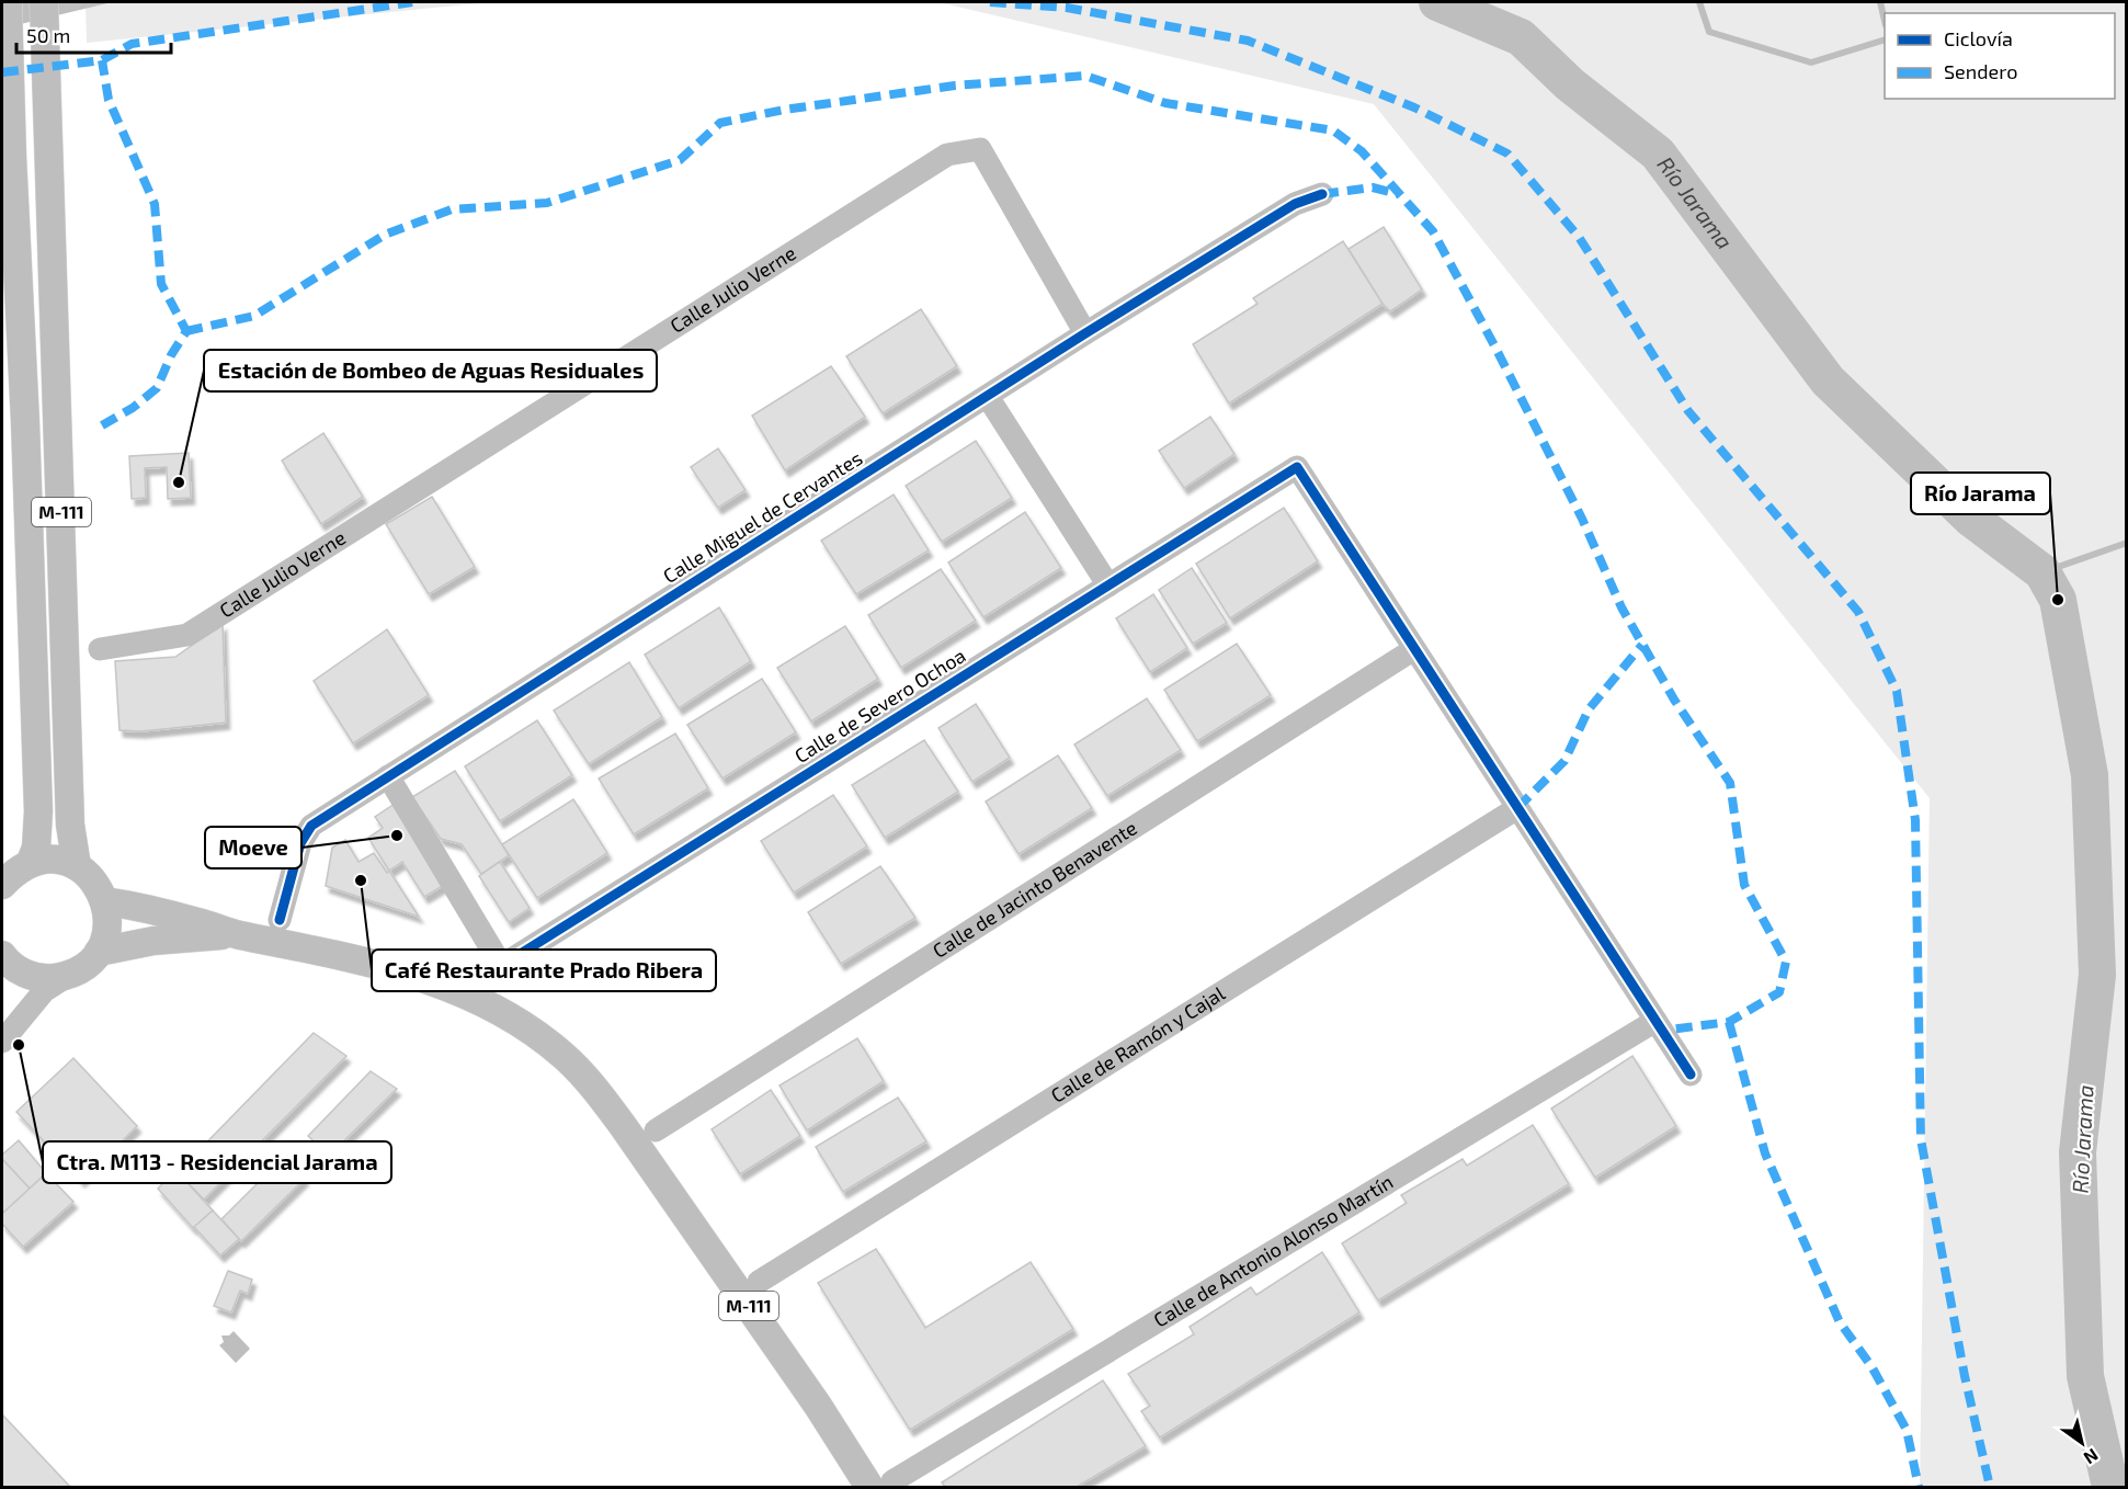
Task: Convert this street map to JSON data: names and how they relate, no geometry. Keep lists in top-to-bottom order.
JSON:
{
  "streets": {
    "main road": ["M-111"],
    "street": [
      "Calle Julio Verne",
      "Calle Miguel de Cervantes",
      "Calle de Severo Ochoa",
      "Calle de Jacinto Benavente",
      "Calle de Ramón y Cajal",
      "Calle de Antonio Alonso Martín"
    ]
  },
  "crossings": [
    ["Calle Julio Verne", "Calle Miguel de Cervantes"],
    ["M-111", "Calle de Antonio Alonso Martín"],
    ["Calle Miguel de Cervantes", "Calle de Severo Ochoa"],
    ["Calle de Severo Ochoa", "Calle de Jacinto Benavente"]
  ],
  "water": ["Río Jarama"],
  "places": [
    "Estación de Bombeo de Aguas Residuales",
    "Río Jarama",
    "Moeve",
    "Café Restaurante Prado Ribera",
    "Ctra. M113 - Residencial Jarama"
  ],
  "legend": ["Ciclovía", "Sendero"],
  "scale_bar": "50 m",
  "north": "bottom right"
}
